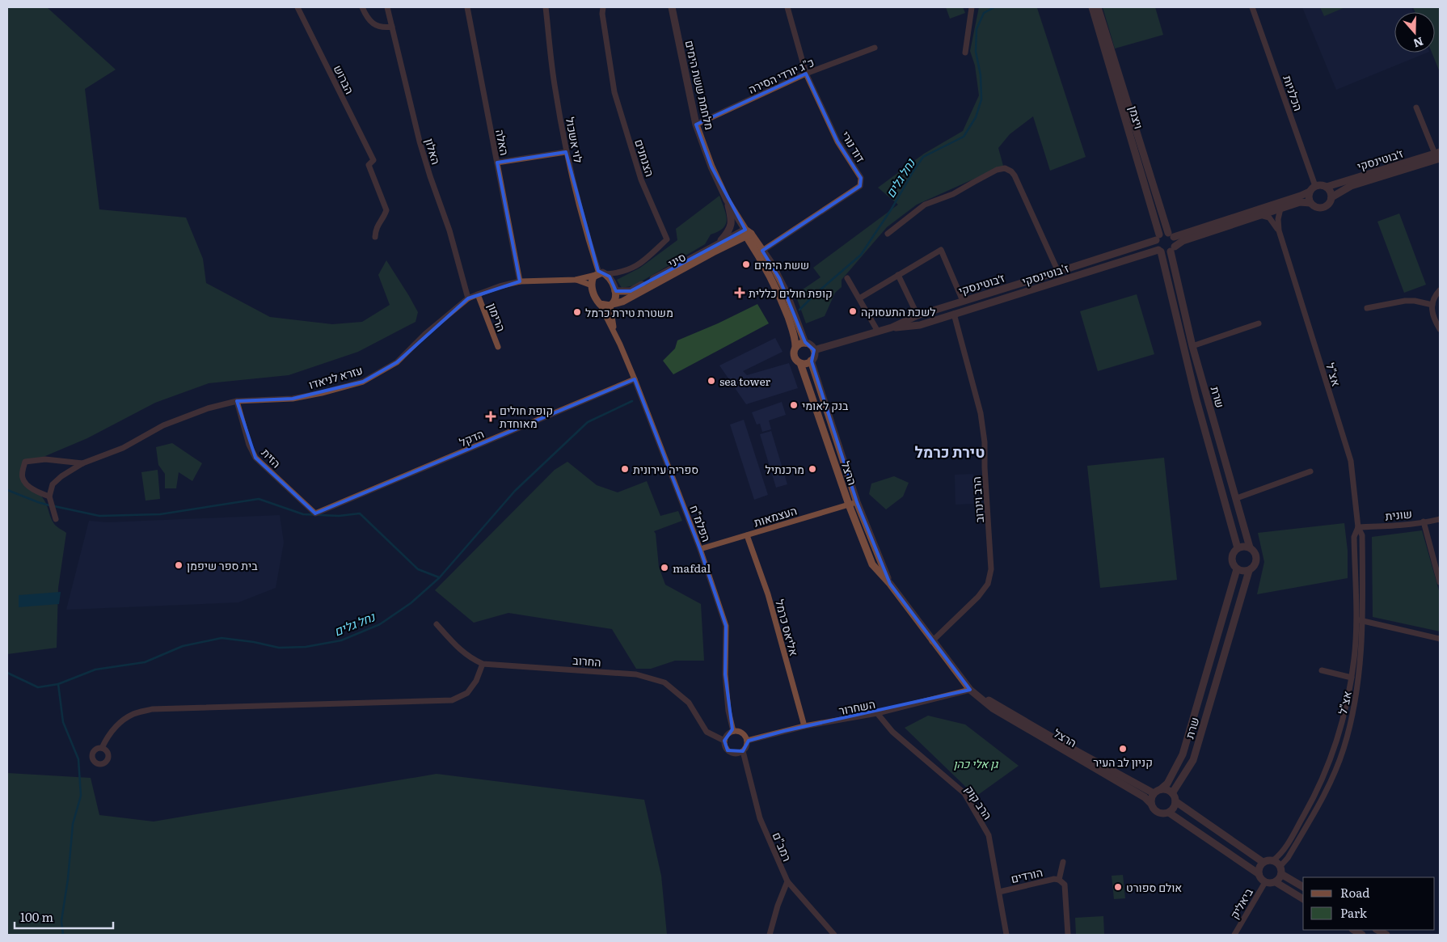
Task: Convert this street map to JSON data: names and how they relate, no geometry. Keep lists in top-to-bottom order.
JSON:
{
  "streets": {
    "street": [
      "כ\"ג יורדי הסירה",
      "הברוש",
      "מלחמת ששת הימים",
      "הכלניות",
      "ויצמן",
      "לוי אשכול",
      "האלה",
      "דוד נורי",
      "האלון",
      "הצנחנים",
      "ז׳בוטינסקי",
      "סיני",
      "ז'בוטינסקי",
      "הרימון",
      "אצ\"ל",
      "עזרא לניאדו",
      "שרת",
      "הדקל",
      "הזית",
      "הרצל",
      "הרב וינרוב",
      "שונית",
      "העצמאות",
      "הפלמ\"ח",
      "אליאס כרמל",
      "החרוב",
      "השחרור",
      "הרב קוק",
      "רמב\"ם",
      "הורדים",
      "ביאליק"
    ]
  },
  "crossings": [
    ["כ\"ג יורדי הסירה", "מלחמת ששת הימים"],
    ["כ\"ג יורדי הסירה", "דוד נורי"],
    ["מלחמת ששת הימים", "דוד נורי"],
    ["מלחמת ששת הימים", "ז׳בוטינסקי"],
    ["מלחמת ששת הימים", "סיני"],
    ["מלחמת ששת הימים", "הרצל"],
    ["הכלניות", "ז׳בוטינסקי"],
    ["ויצמן", "ז׳בוטינסקי"],
    ["ויצמן", "ז'בוטינסקי"],
    ["ויצמן", "שרת"],
    ["לוי אשכול", "הצנחנים"],
    ["לוי אשכול", "סיני"],
    ["לוי אשכול", "עזרא לניאדו"],
    ["לוי אשכול", "הפלמ\"ח"],
    ["האלה", "עזרא לניאדו"],
    ["האלון", "עזרא לניאדו"],
    ["הצנחנים", "סיני"],
    ["הצנחנים", "עזרא לניאדו"],
    ["הצנחנים", "הפלמ\"ח"],
    ["ז׳בוטינסקי", "ז'בוטינסקי"],
    ["ז׳בוטינסקי", "שרת"],
    ["ז׳בוטינסקי", "הרצל"],
    ["סיני", "עזרא לניאדו"],
    ["סיני", "הפלמ\"ח"],
    ["ז'בוטינסקי", "שרת"],
    ["ז'בוטינסקי", "הרב וינרוב"],
    ["הרימון", "עזרא לניאדו"],
    ["אצ\"ל", "שונית"],
    ["אצ\"ל", "ביאליק"],
    ["עזרא לניאדו", "הזית"],
    ["עזרא לניאדו", "הפלמ\"ח"],
    ["שרת", "הרצל"],
    ["הדקל", "הזית"],
    ["הדקל", "הפלמ\"ח"],
    ["הרצל", "הרב וינרוב"],
    ["הרצל", "העצמאות"],
    ["הרצל", "השחרור"],
    ["העצמאות", "הפלמ\"ח"],
    ["העצמאות", "אליאס כרמל"],
    ["הפלמ\"ח", "החרוב"],
    ["הפלמ\"ח", "השחרור"],
    ["הפלמ\"ח", "רמב\"ם"],
    ["אליאס כרמל", "השחרור"],
    ["החרוב", "השחרור"],
    ["החרוב", "רמב\"ם"],
    ["השחרור", "הרב קוק"],
    ["השחרור", "רמב\"ם"],
    ["הרב קוק", "הורדים"]
  ],
  "districts": ["טירת כרמל"],
  "water": ["נחל גלים"],
  "parks": ["גן אלי כהן"],
  "places": {
    "other": [
      "ששת הימים",
      "לשכת התעסוקה",
      "משטרת טירת כרמל",
      "sea tower",
      "בנק לאומי",
      "ספריה עירונית",
      "מרכנתיל",
      "בית ספר שיפמן",
      "mafdal",
      "קניון לב העיר",
      "אולם ספורט"
    ],
    "health": ["קופת חולים כללית", "קופת חולים מאוחדת"]
  },
  "legend": ["Road", "Park"],
  "scale_bar": "100 m",
  "north": "bottom"
}
